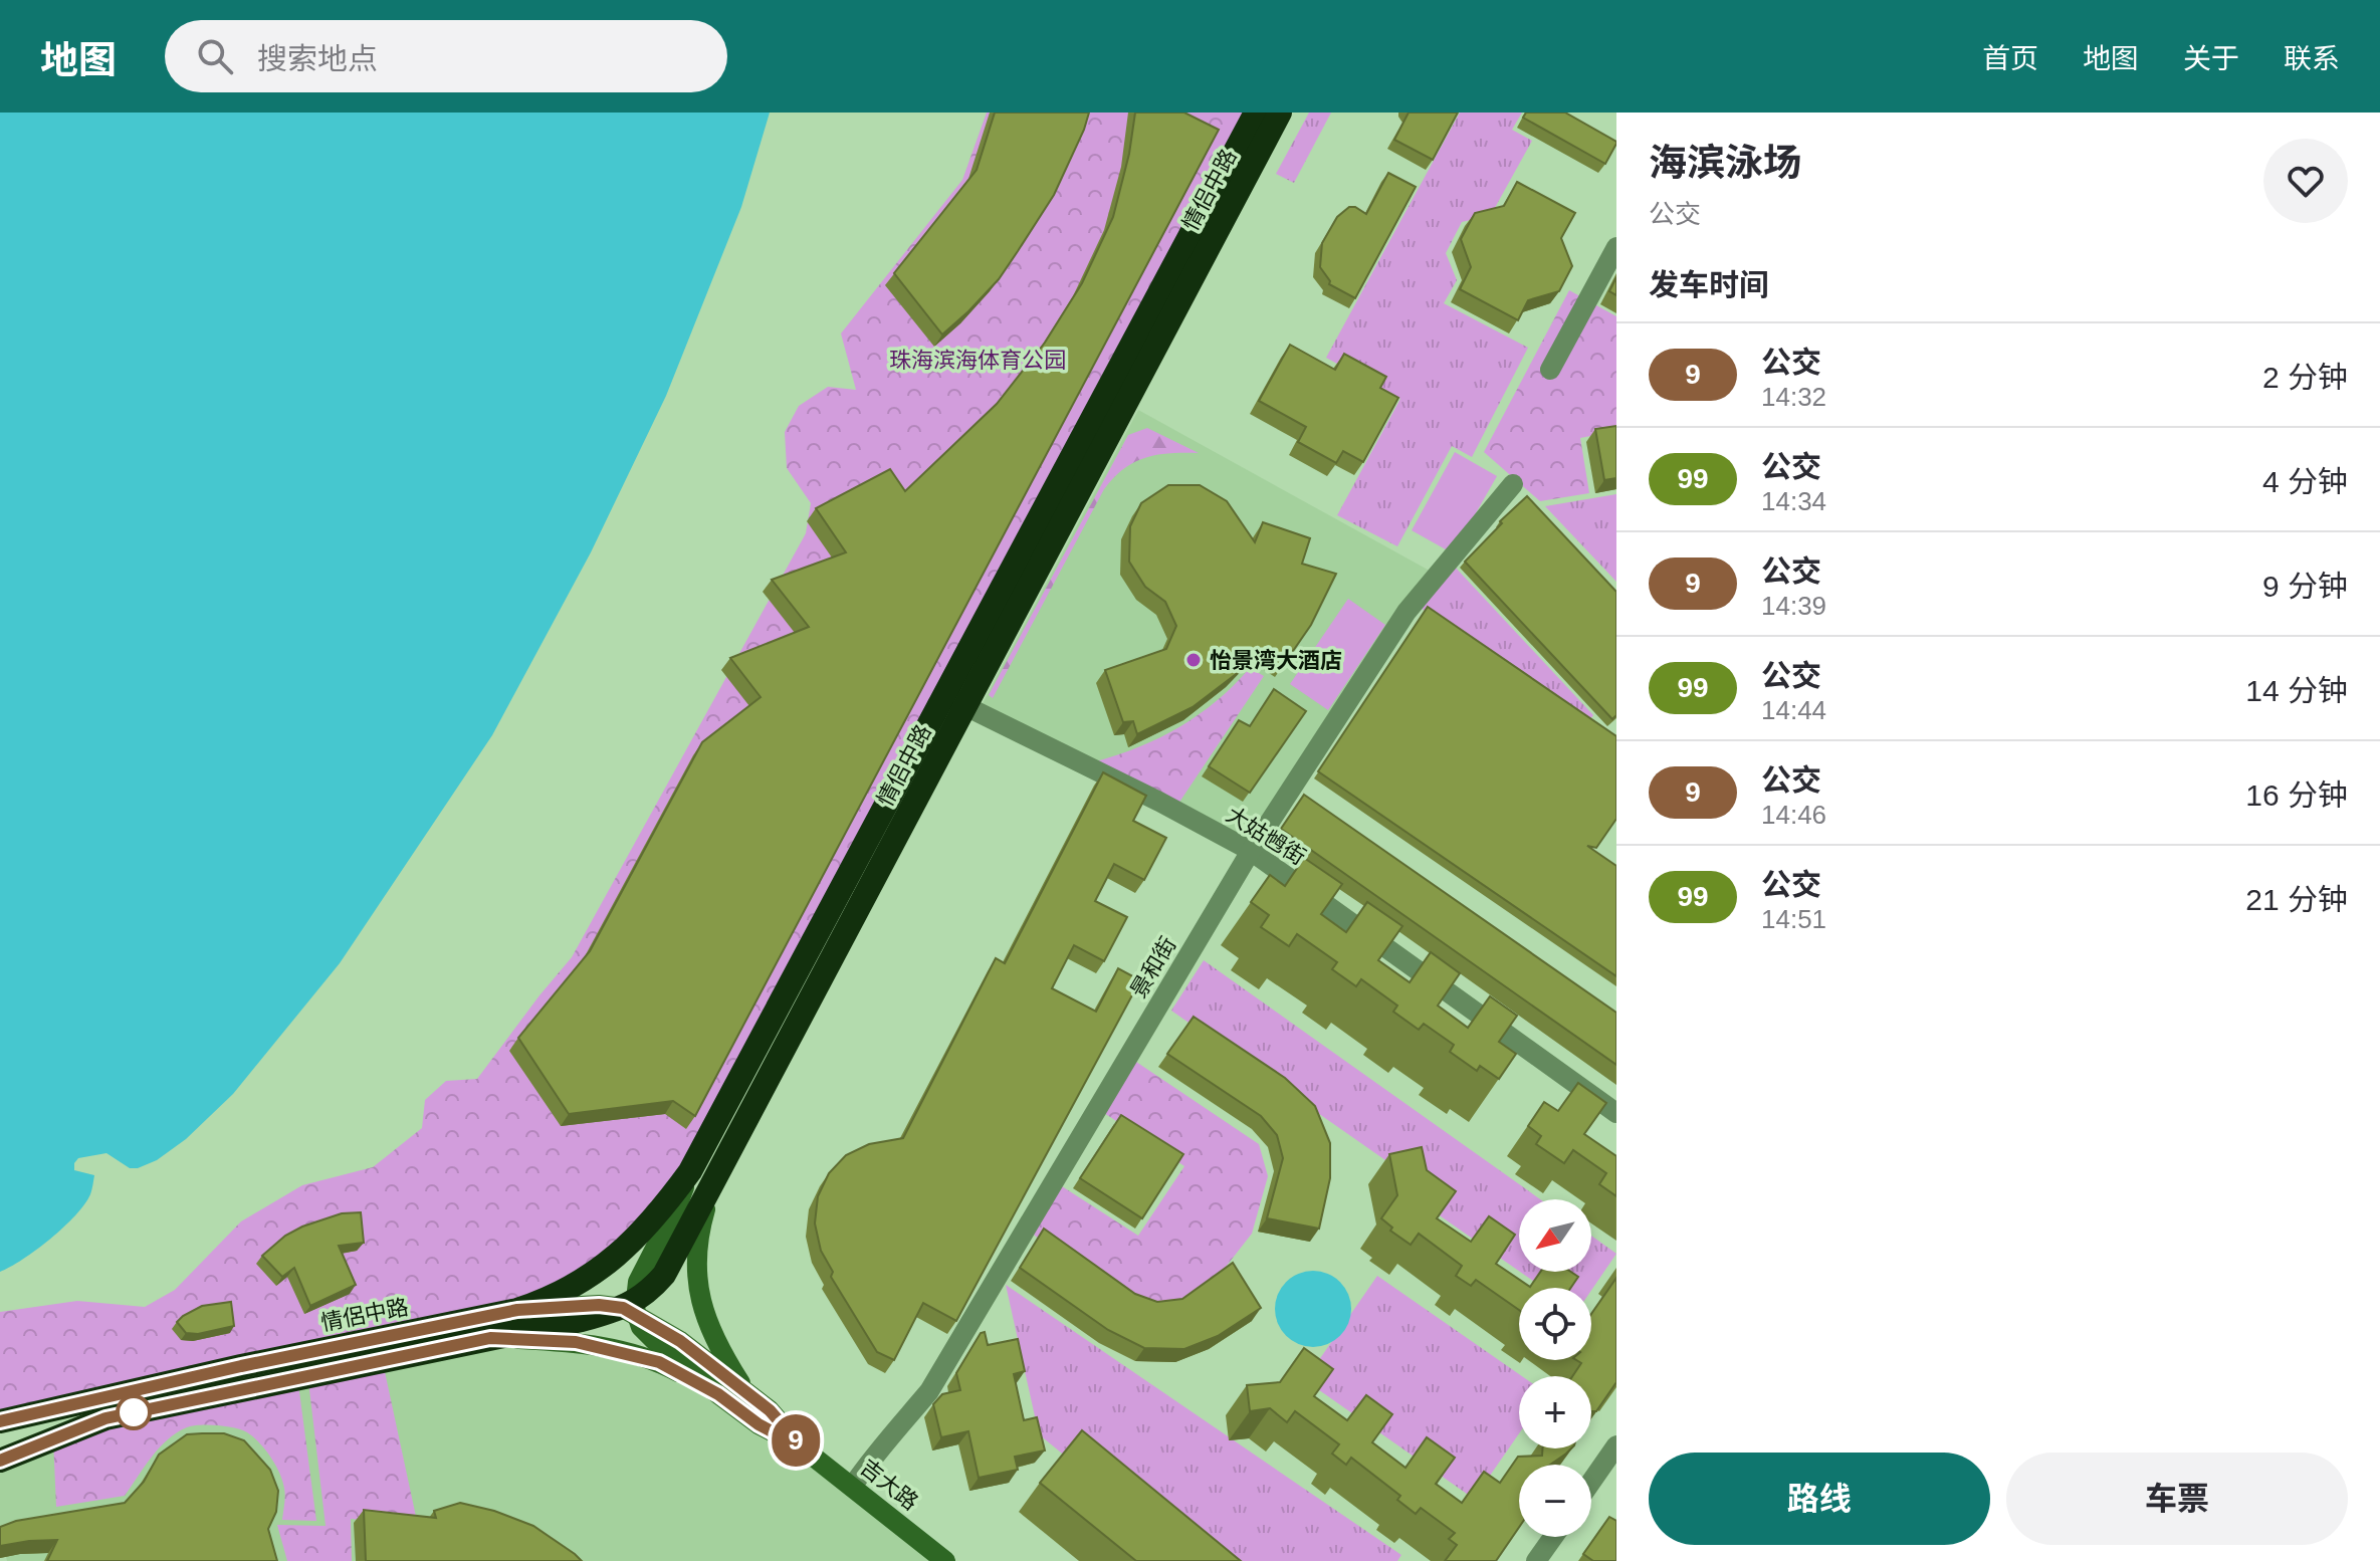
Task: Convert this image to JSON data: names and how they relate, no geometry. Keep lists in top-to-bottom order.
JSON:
{
  "streets": {
    "highway": ["情侣中路", "情侶中路"],
    "main road": ["吉大路"],
    "street": ["大姑乸街", "景和街"]
  },
  "crossings": [
    ["情侣中路", "大姑乸街"],
    ["情侣中路", "情侶中路"],
    ["大姑乸街", "景和街"],
    ["景和街", "吉大路"]
  ],
  "parks": ["珠海滨海体育公园"],
  "places": ["怡景湾大酒店"],
  "lines": ["bus line 9"],
  "north": "bottom left",
  "page": {
    "header": "地图",
    "search": "搜索地点",
    "nav": [
      "首页",
      "地图",
      "关于",
      "联系"
    ],
    "on_map": "9",
    "heading": [
      ["海滨泳场", "公交"],
      "发车时间"
    ],
    "list": [
      {
        "mark": "9",
        "name": "公交",
        "note": "14:32",
        "value": "2 分钟"
      },
      {
        "mark": "99",
        "name": "公交",
        "note": "14:34",
        "value": "4 分钟"
      },
      {
        "mark": "9",
        "name": "公交",
        "note": "14:39",
        "value": "9 分钟"
      },
      {
        "mark": "99",
        "name": "公交",
        "note": "14:44",
        "value": "14 分钟"
      },
      {
        "mark": "9",
        "name": "公交",
        "note": "14:46",
        "value": "16 分钟"
      },
      {
        "mark": "99",
        "name": "公交",
        "note": "14:51",
        "value": "21 分钟"
      }
    ],
    "map_buttons": ["+", "−"],
    "buttons": ["路线", "车票"]
  }
}
